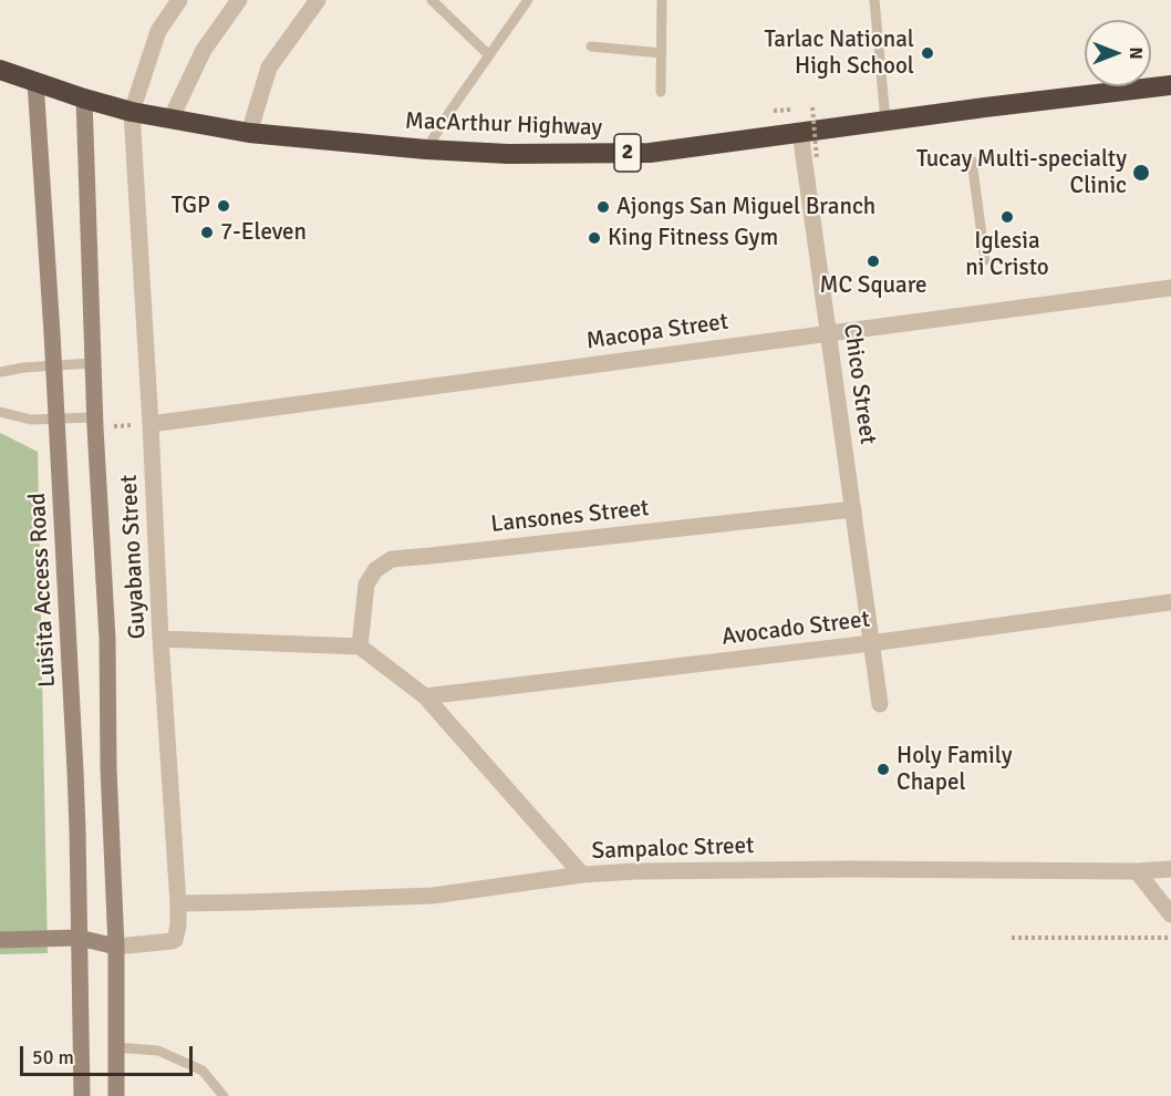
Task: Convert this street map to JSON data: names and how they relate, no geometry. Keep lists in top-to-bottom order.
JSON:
{
  "streets": {
    "highway": ["MacArthur Highway", "2"],
    "main road": ["Luisita Access Road"],
    "street": [
      "Macopa Street",
      "Chico Street",
      "Lansones Street",
      "Guyabano Street",
      "Avocado Street",
      "Sampaloc Street"
    ]
  },
  "crossings": [
    ["MacArthur Highway", "Chico Street"],
    ["MacArthur Highway", "Guyabano Street"],
    ["MacArthur Highway", "Luisita Access Road"],
    ["Macopa Street", "Chico Street"],
    ["Macopa Street", "Guyabano Street"],
    ["Chico Street", "Lansones Street"],
    ["Chico Street", "Avocado Street"],
    ["Guyabano Street", "Sampaloc Street"]
  ],
  "places": [
    "Tarlac National High School",
    "Tucay Multi-specialty Clinic",
    "TGP",
    "Ajongs San Miguel Branch",
    "Iglesia ni Cristo",
    "7-Eleven",
    "King Fitness Gym",
    "MC Square",
    "Holy Family Chapel"
  ],
  "scale_bar": "50 m",
  "north": "right"
}
